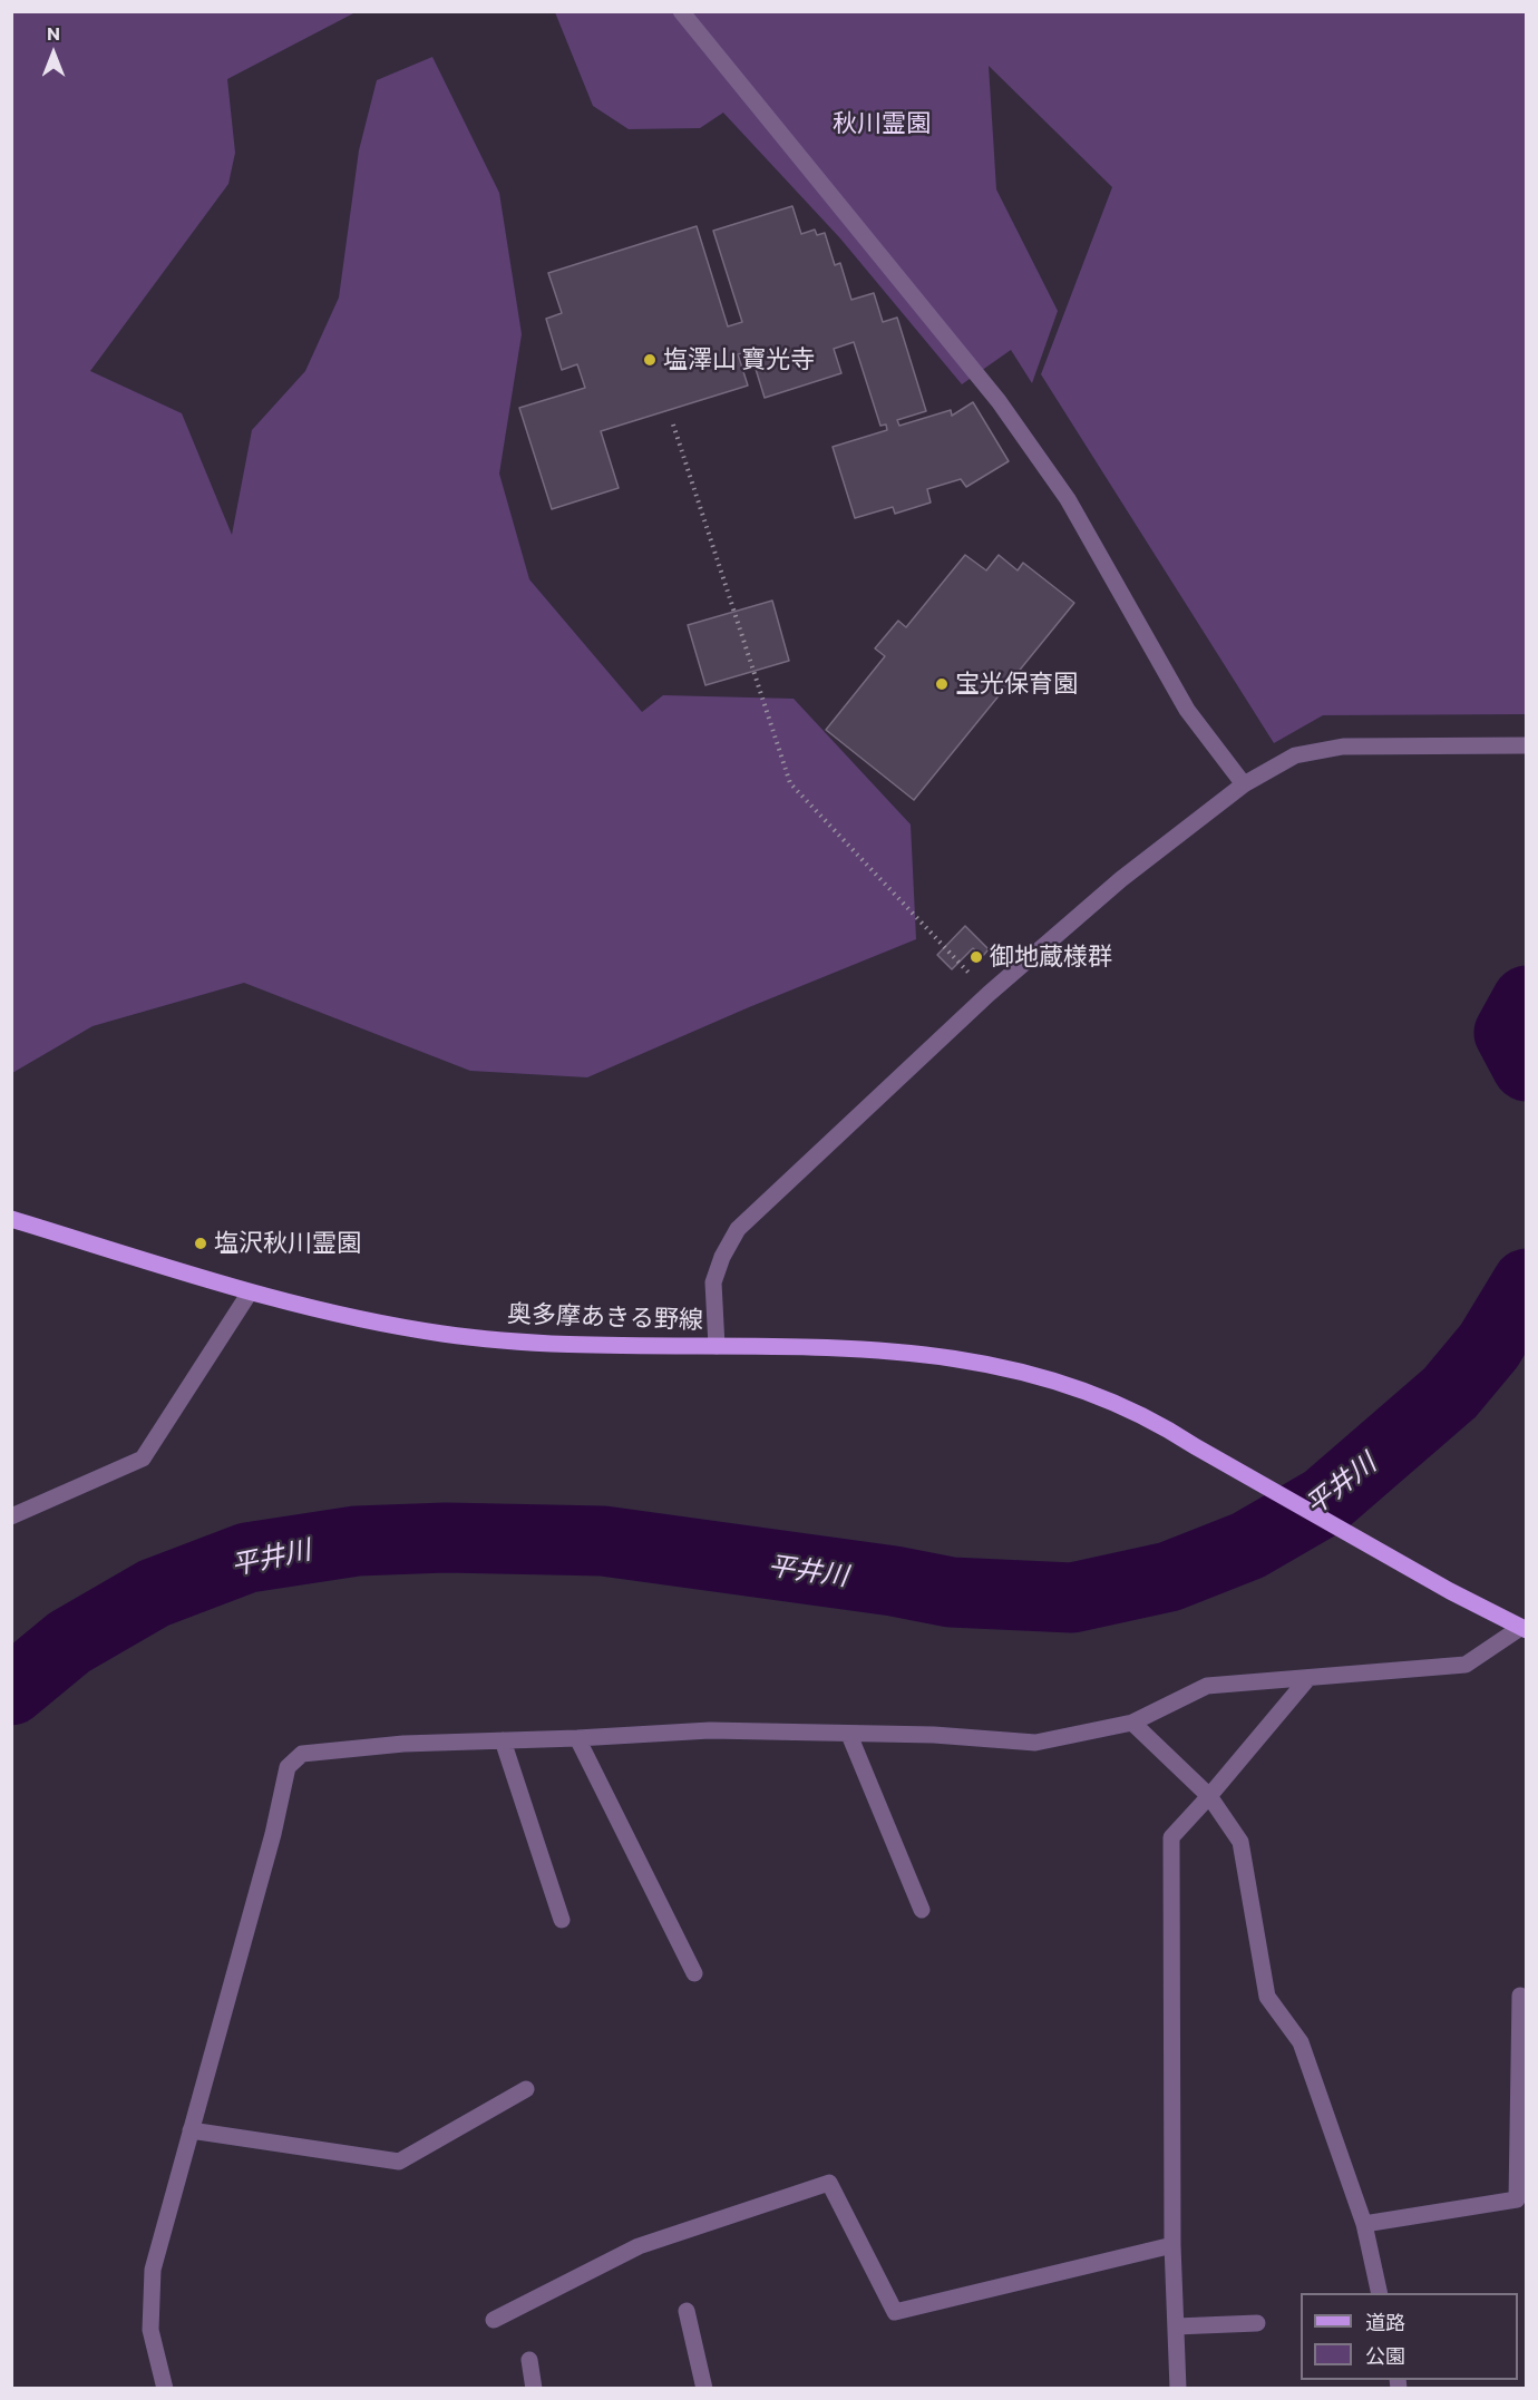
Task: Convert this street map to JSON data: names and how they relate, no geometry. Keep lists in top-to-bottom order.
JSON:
{
  "streets": {
    "main road": ["奥多摩あきる野線"]
  },
  "water": ["平井川"],
  "parks": ["秋川霊園"],
  "places": [
    "塩澤山 寶光寺",
    "宝光保育園",
    "御地蔵様群",
    "塩沢秋川霊園"
  ],
  "legend": ["道路", "公園"],
  "north": "top"
}
